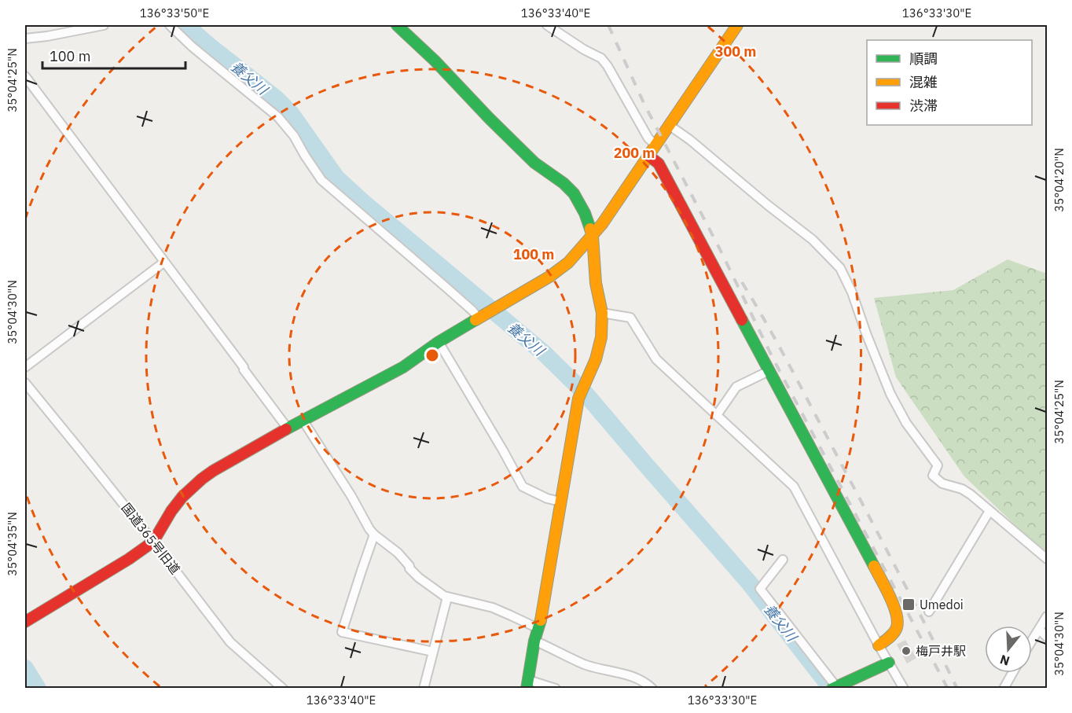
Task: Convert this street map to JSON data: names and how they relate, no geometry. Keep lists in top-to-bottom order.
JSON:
{
  "streets": {
    "street": ["国道365号旧道"]
  },
  "water": ["養父川"],
  "places": {
    "transit": ["Umedoi"],
    "other": ["梅戸井駅"]
  },
  "legend": ["順調", "混雑", "渋滞"],
  "scale_bar": "100 m",
  "north": "bottom",
  "coordinates": [
    "136°33'50\"E",
    "136°33'40\"E",
    "136°33'30\"E",
    "35°04'25\"N",
    "35°04'20\"N",
    "35°04'30\"N",
    "35°04'35\"N"
  ],
  "rings": ["300 m", "200 m", "100 m"]
}
